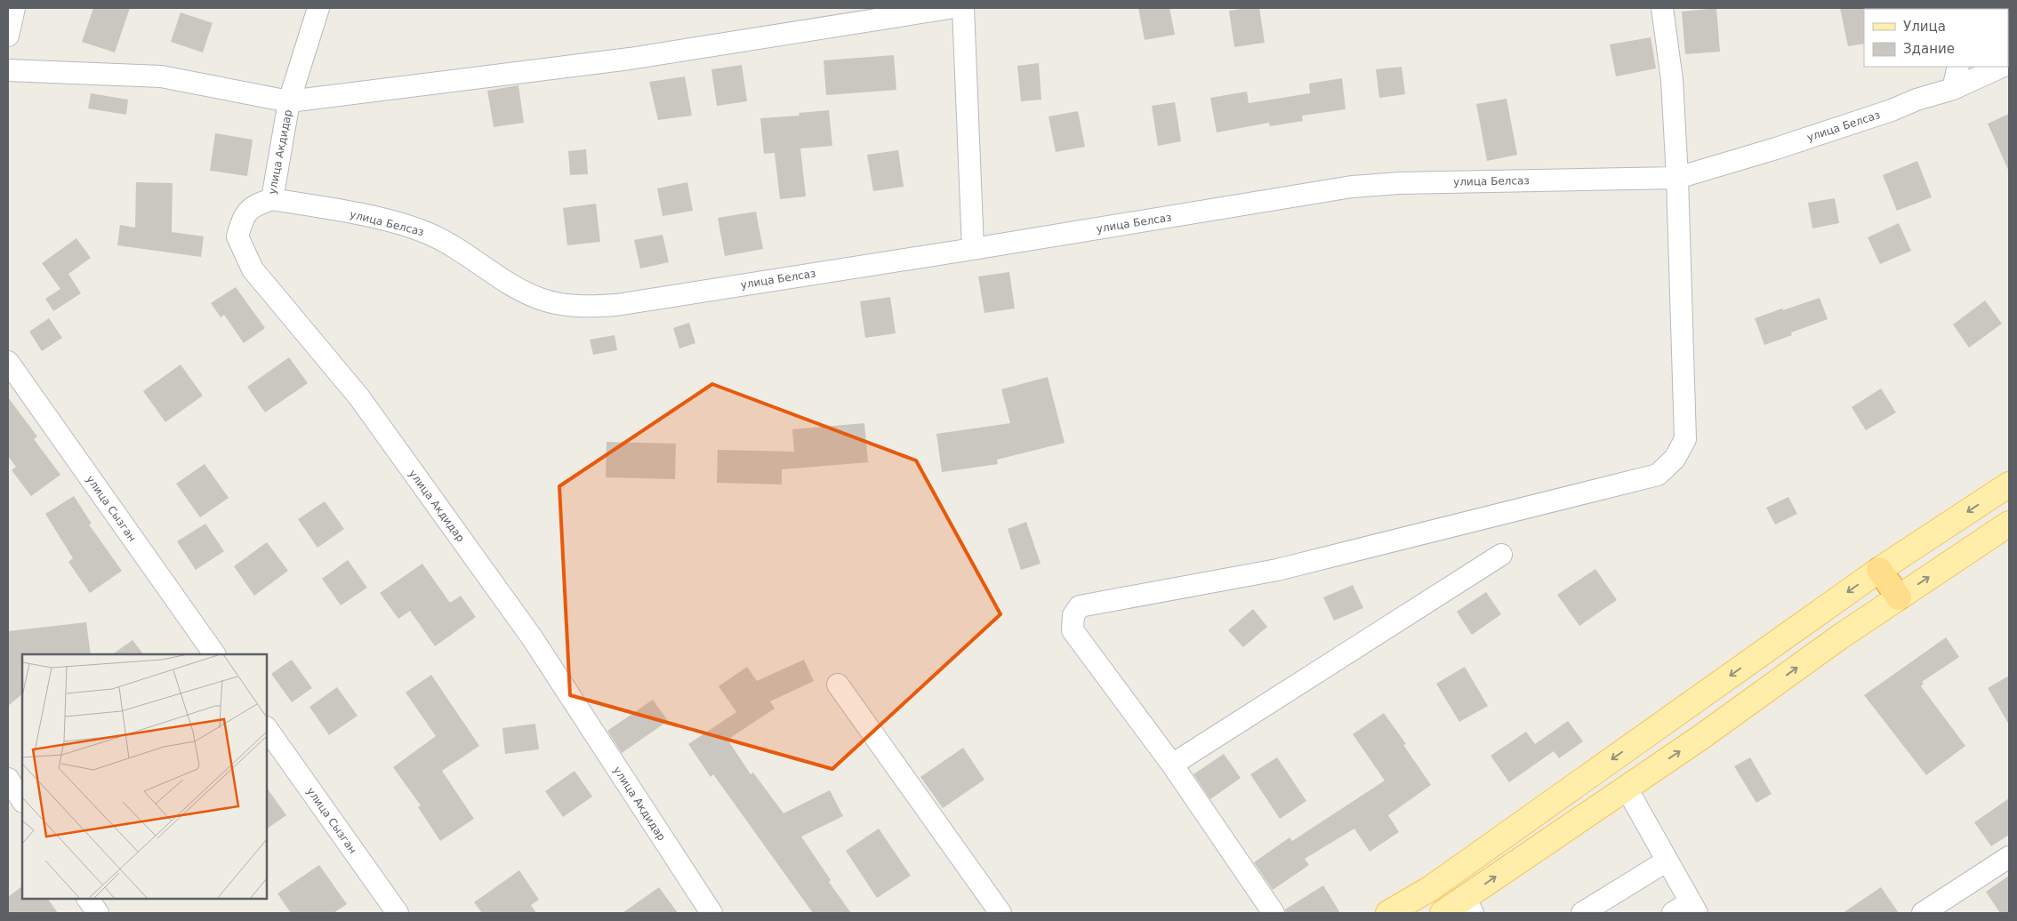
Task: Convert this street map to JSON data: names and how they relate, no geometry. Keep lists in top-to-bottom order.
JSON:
{
  "streets": {
    "street": ["улица Белсаз", "улица Акдидар", "улица Сызган"]
  },
  "crossings": [
    ["улица Белсаз", "улица Акдидар"]
  ],
  "legend": ["Улица", "Здание"]
}
